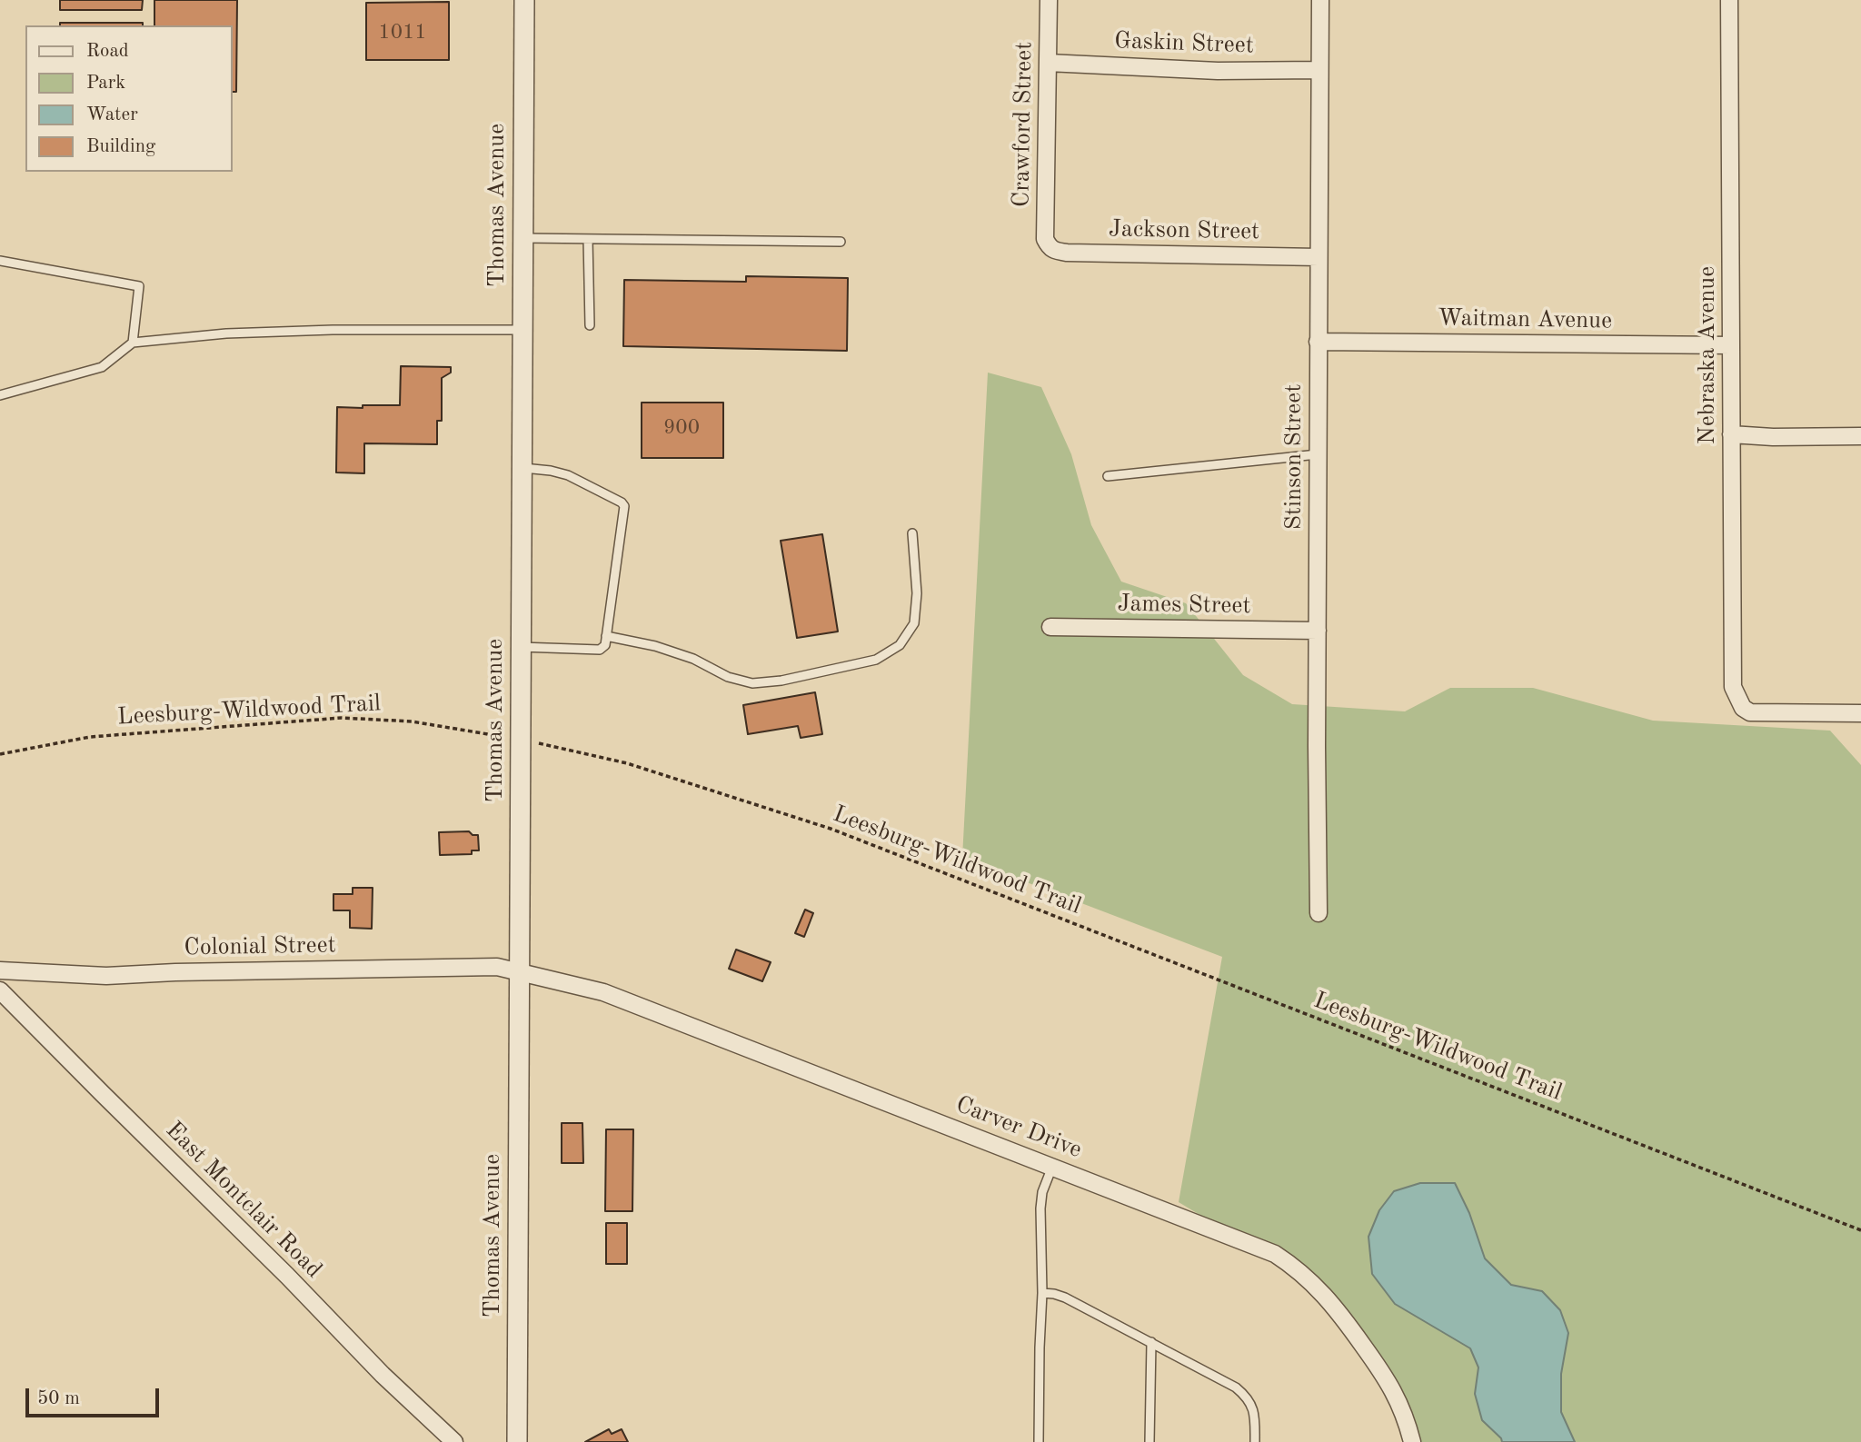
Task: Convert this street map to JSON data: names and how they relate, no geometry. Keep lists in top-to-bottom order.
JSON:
{
  "streets": {
    "street": [
      "Gaskin Street",
      "Crawford Street",
      "Thomas Avenue",
      "Jackson Street",
      "Waitman Avenue",
      "Nebraska Avenue",
      "Stinson Street",
      "James Street",
      "Colonial Street",
      "Carver Drive",
      "East Montclair Road"
    ],
    "path": ["Leesburg-Wildwood Trail"]
  },
  "crossings": [
    ["Gaskin Street", "Crawford Street"],
    ["Gaskin Street", "Stinson Street"],
    ["Crawford Street", "Jackson Street"],
    ["Thomas Avenue", "Leesburg-Wildwood Trail"],
    ["Thomas Avenue", "Colonial Street"],
    ["Thomas Avenue", "Carver Drive"],
    ["Jackson Street", "Stinson Street"],
    ["Waitman Avenue", "Nebraska Avenue"],
    ["Waitman Avenue", "Stinson Street"],
    ["Stinson Street", "James Street"],
    ["Colonial Street", "Carver Drive"]
  ],
  "house_numbers": ["1011", "900"],
  "legend": [
    "Road",
    "Park",
    "Water",
    "Building"
  ],
  "scale_bar": "50 m"
}
